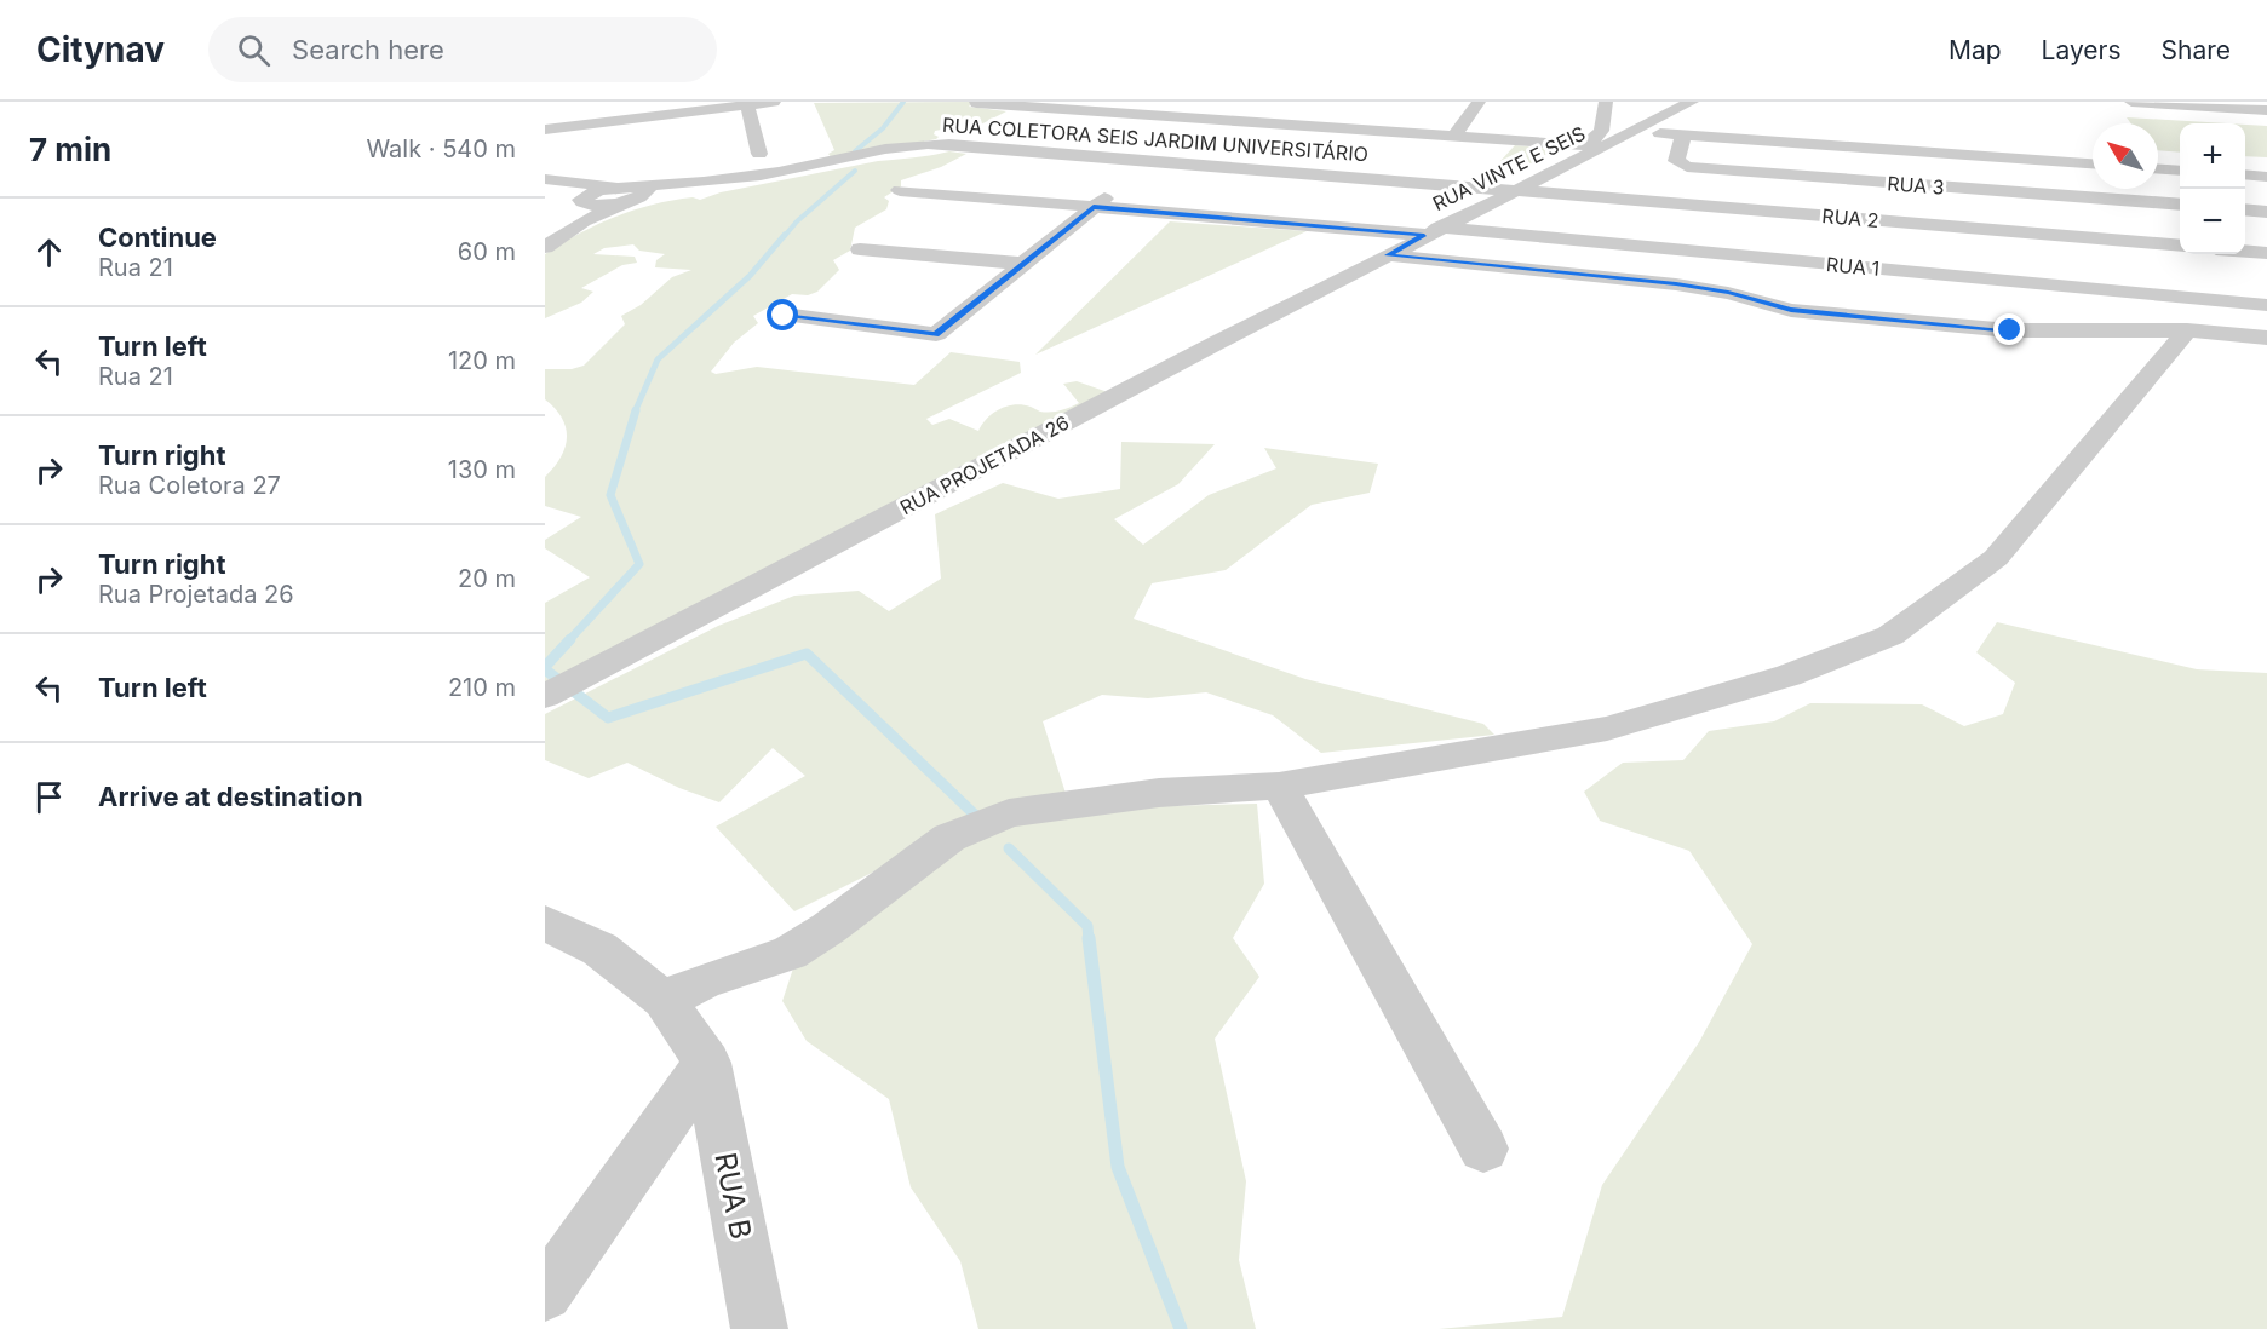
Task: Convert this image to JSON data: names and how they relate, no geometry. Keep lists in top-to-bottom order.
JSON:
{
  "streets": {
    "street": [
      "RUA COLETORA SEIS JARDIM UNIVERSITÁRIO",
      "RUA VINTE E SEIS",
      "RUA 3",
      "RUA 2",
      "RUA 1",
      "RUA PROJETADA 26",
      "RUA B"
    ]
  },
  "crossings": [
    ["RUA COLETORA SEIS JARDIM UNIVERSITÁRIO", "RUA VINTE E SEIS"],
    ["RUA COLETORA SEIS JARDIM UNIVERSITÁRIO", "RUA 2"],
    ["RUA VINTE E SEIS", "RUA 2"],
    ["RUA VINTE E SEIS", "RUA 1"],
    ["RUA VINTE E SEIS", "RUA PROJETADA 26"],
    ["RUA 1", "RUA PROJETADA 26"]
  ],
  "north": "top left",
  "page": {
    "header": "Citynav",
    "search": "Search here",
    "nav": ["Map", "Layers", "Share"],
    "heading": ["7 min", "Walk · 540 m"],
    "map_buttons": ["+", "−"],
    "list": [
      ["Continue", "Rua 21", "60 m"],
      ["Turn left", "Rua 21", "120 m"],
      ["Turn right", "Rua Coletora 27", "130 m"],
      ["Turn right", "Rua Projetada 26", "20 m"],
      ["Turn left", "210 m"],
      "Arrive at destination"
    ]
  }
}
